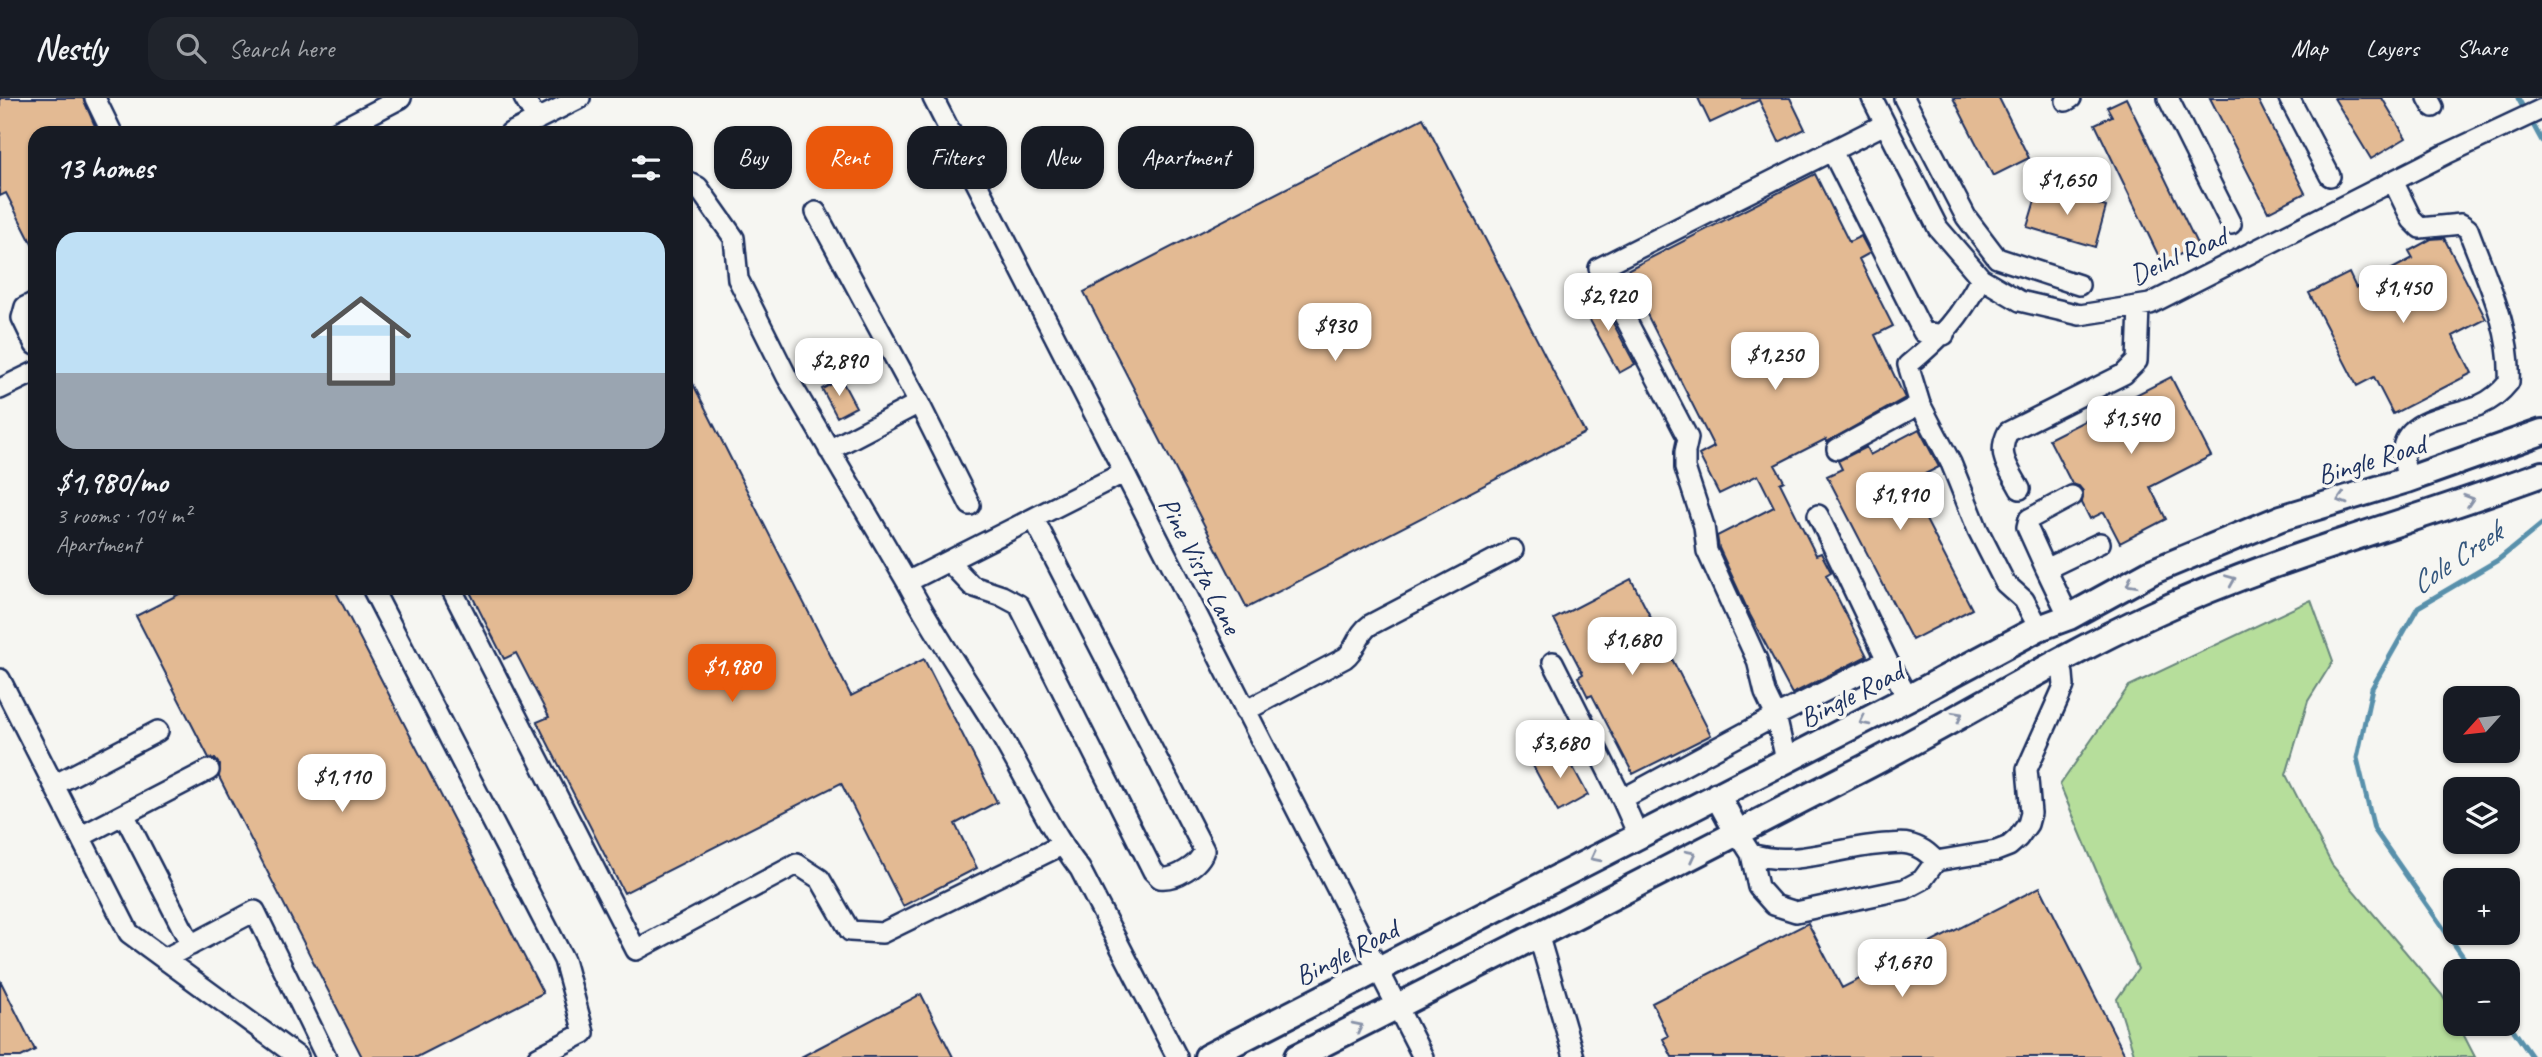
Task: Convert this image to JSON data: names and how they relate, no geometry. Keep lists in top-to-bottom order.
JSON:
{
  "streets": {
    "main road": ["Bingle Road"],
    "street": ["Deihl Road", "Pine Vista Lane"]
  },
  "crossings": [
    ["Bingle Road", "Pine Vista Lane"]
  ],
  "water": ["Cole Creek"],
  "north": "bottom left",
  "page": {
    "header": "Nestly",
    "search": "Search here",
    "nav": ["Map", "Layers", "Share"],
    "chip": [
      "Buy",
      "Rent",
      "Filters",
      "New",
      "Apartment"
    ],
    "heading": "13 homes",
    "price": [
      "$1,650",
      "$1,450",
      "$2,920",
      "$930",
      "$1,250",
      "$2,890",
      "$1,540",
      "$1,910",
      "$1,680",
      "$1,980",
      "$3,680",
      "$1,110",
      "$1,670"
    ],
    "list": [
      {
        "name": "$1,980/mo",
        "note": "3 rooms · 104 m² · Apartment"
      }
    ],
    "map_buttons": ["+", "−"]
  }
}
